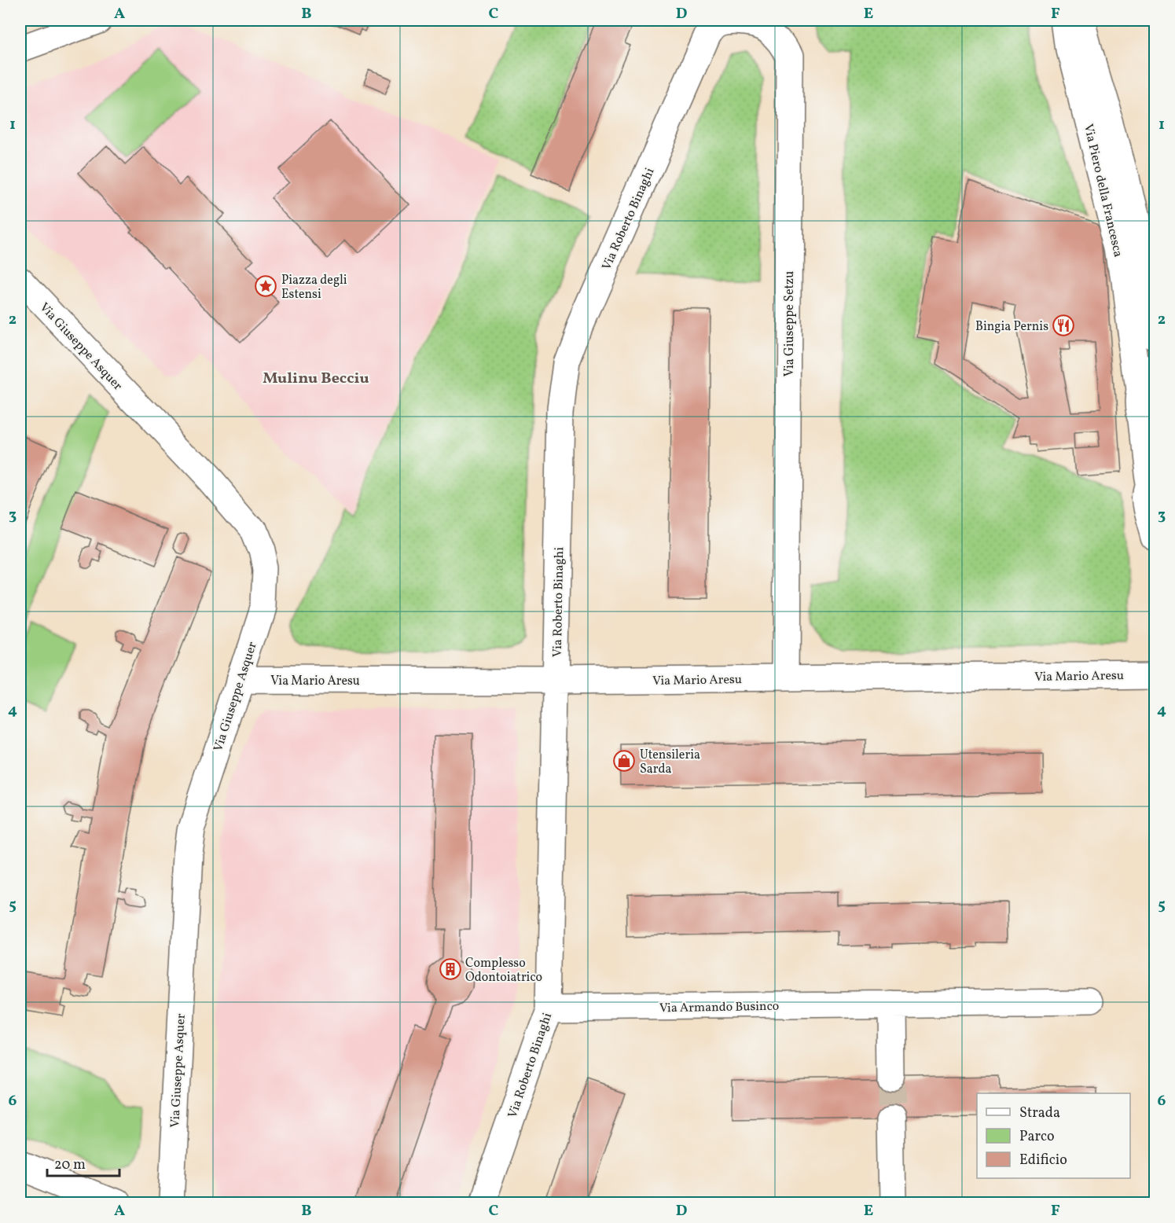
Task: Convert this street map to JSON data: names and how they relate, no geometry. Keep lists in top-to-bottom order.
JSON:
{
  "streets": {
    "street": [
      "Via Piero della Francesca",
      "Via Roberto Binaghi",
      "Via Giuseppe Setzu",
      "Via Giuseppe Asquer",
      "Via Mario Aresu",
      "Via Armando Businco"
    ]
  },
  "crossings": [
    ["Via Roberto Binaghi", "Via Giuseppe Setzu"],
    ["Via Roberto Binaghi", "Via Mario Aresu"],
    ["Via Roberto Binaghi", "Via Armando Businco"],
    ["Via Giuseppe Setzu", "Via Mario Aresu"],
    ["Via Giuseppe Asquer", "Via Mario Aresu"]
  ],
  "districts": ["Mulinu Becciu"],
  "places": {
    "place": ["Piazza degli Estensi"],
    "restaurant": ["Bingia Pernis"],
    "shop": ["Utensileria Sarda"],
    "building": ["Complesso Odontoiatrico"]
  },
  "legend": ["Strada", "Parco", "Edificio"],
  "scale_bar": "20 m",
  "grid": {
    "columns": [
      "A",
      "B",
      "C",
      "D",
      "E",
      "F"
    ],
    "rows": [
      "1",
      "2",
      "3",
      "4",
      "5",
      "6"
    ]
  }
}
